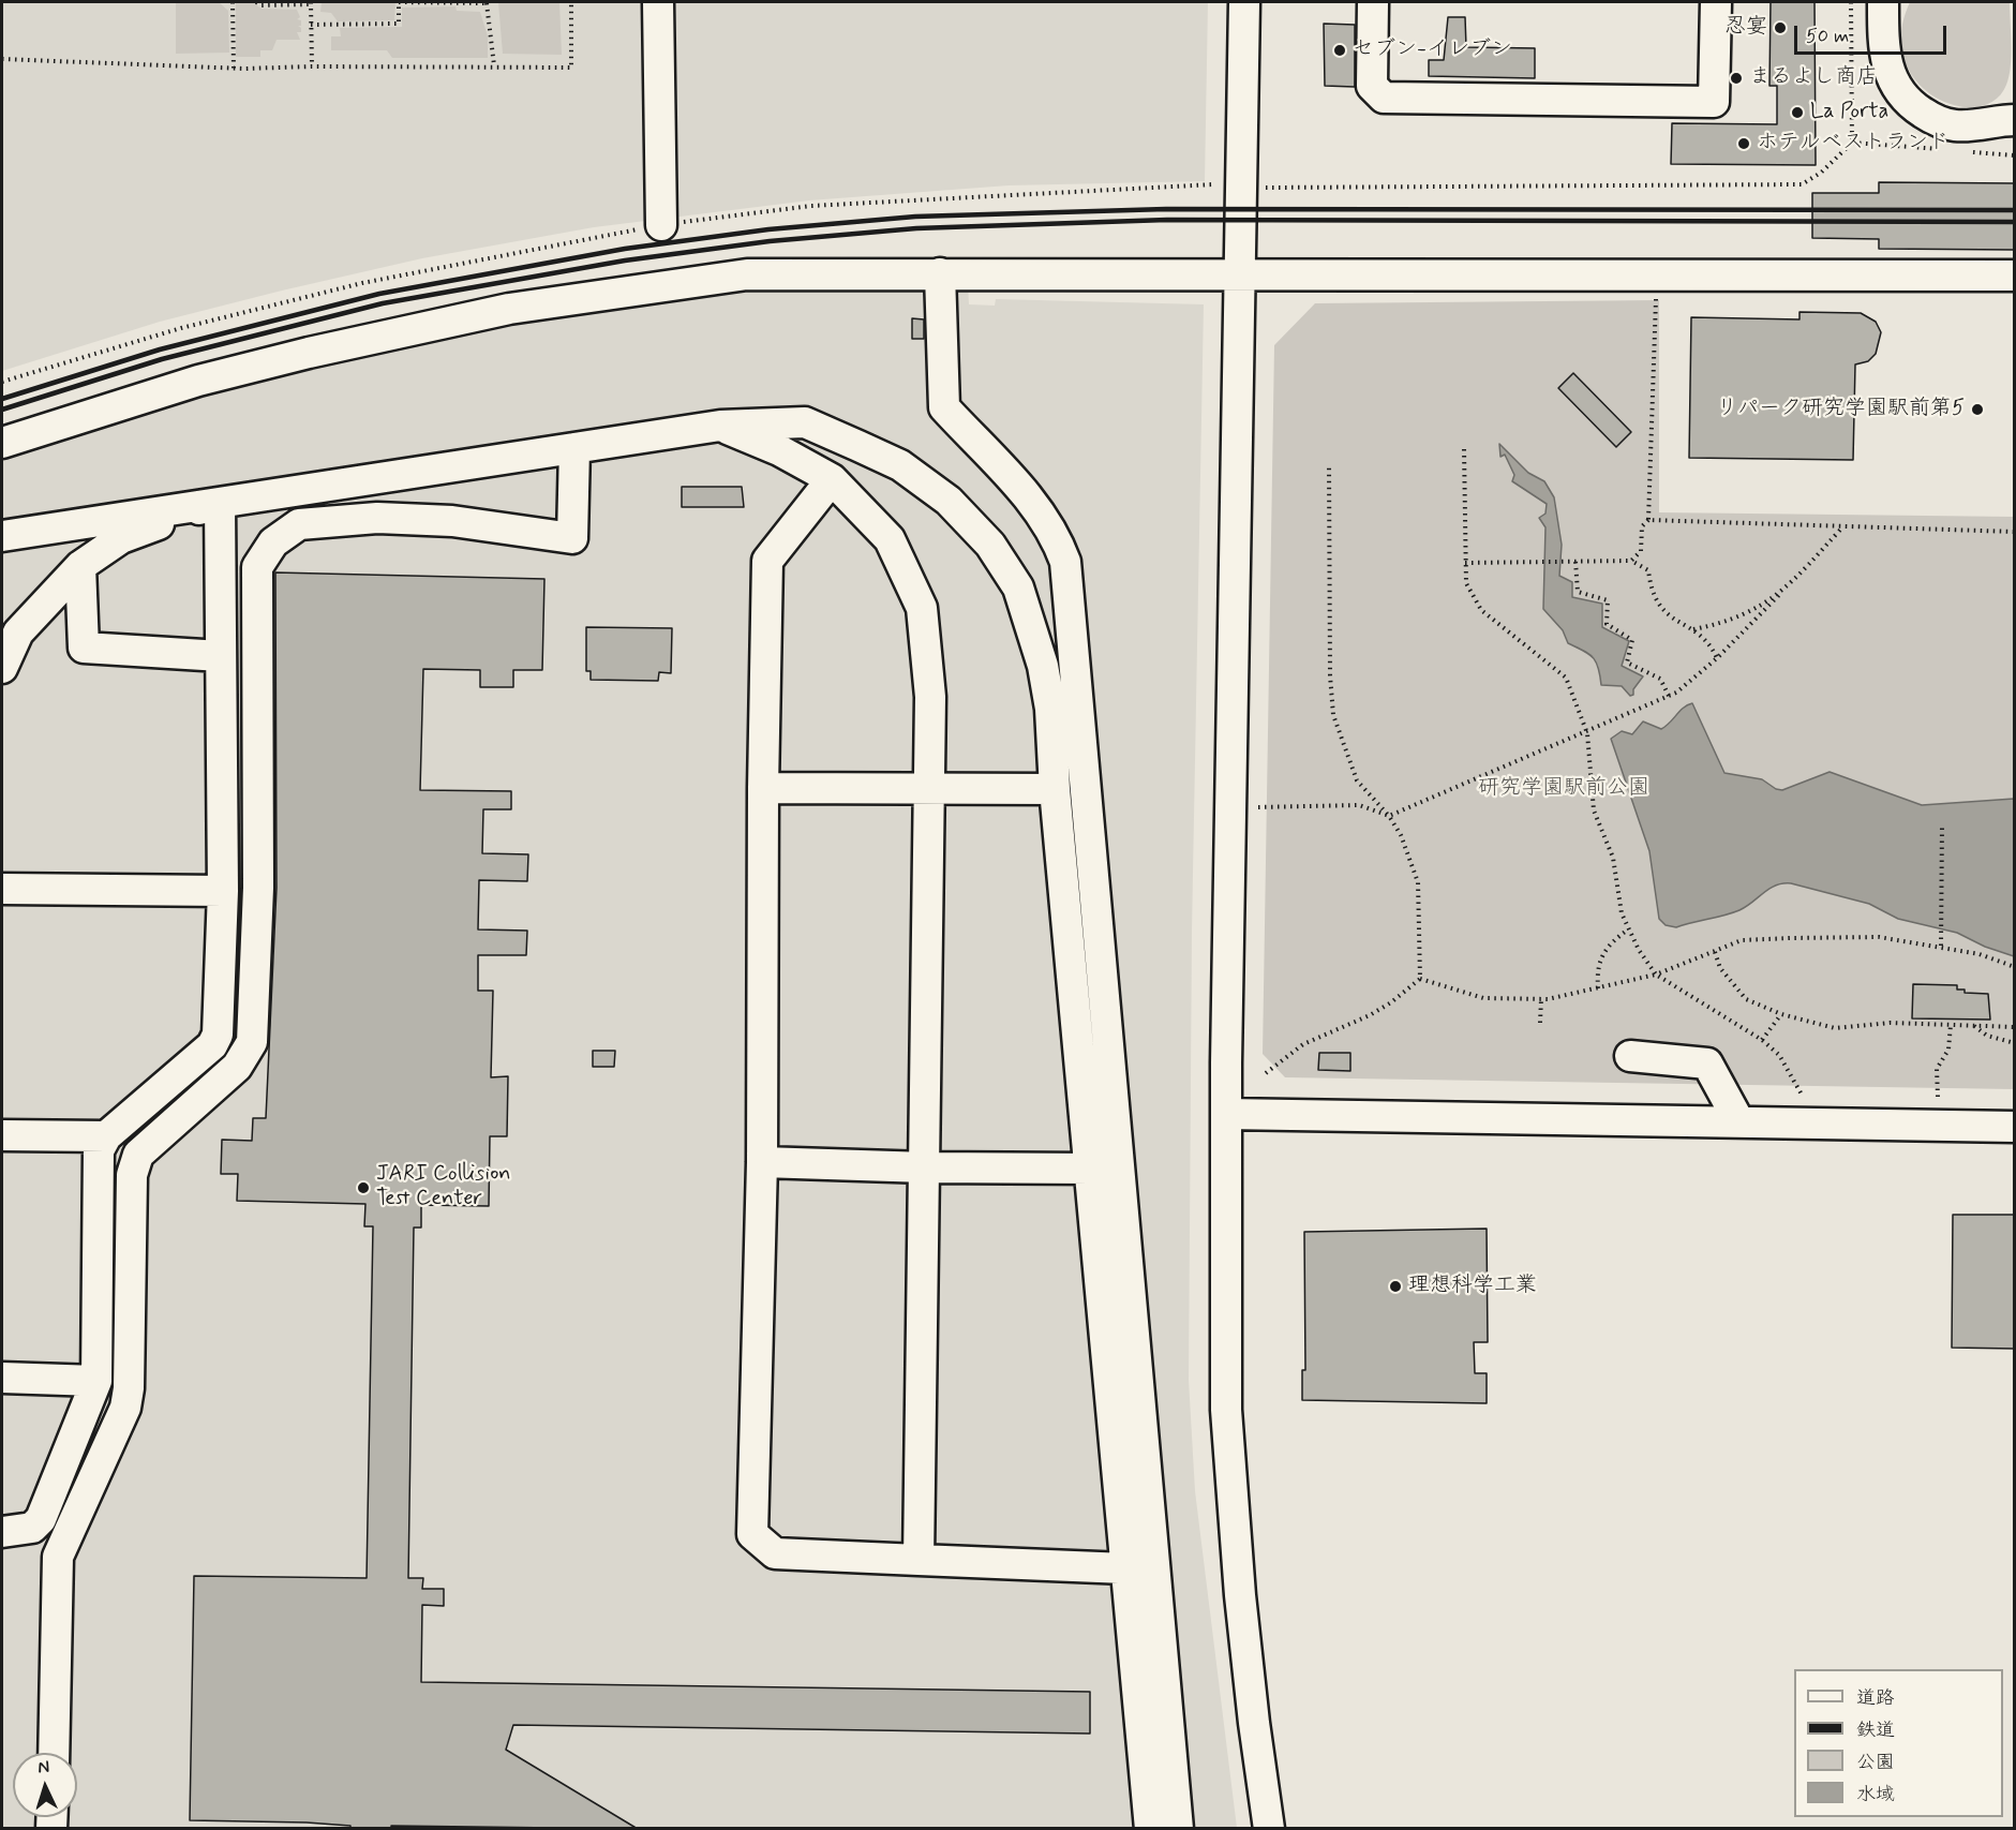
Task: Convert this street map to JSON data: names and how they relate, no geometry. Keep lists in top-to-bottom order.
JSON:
{
  "parks": ["研究学園駅前公園"],
  "places": [
    "忍宴",
    "セブン-イレブン",
    "まるよし商店",
    "La Porta",
    "ホテルベストランド",
    "リパーク研究学園駅前第5",
    "JARI Collision Test Center",
    "理想科学工業"
  ],
  "legend": [
    "道路",
    "鉄道",
    "公園",
    "水域"
  ],
  "scale_bar": "50 m",
  "north": "top"
}
